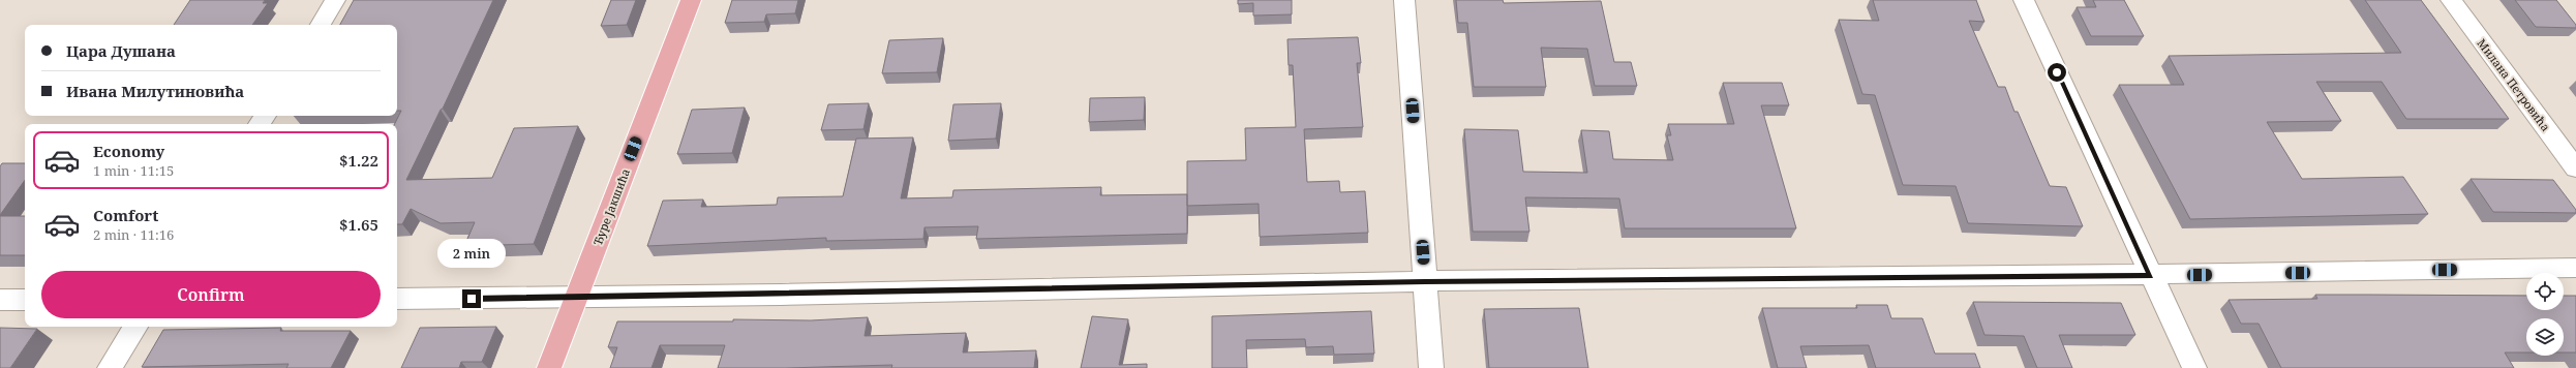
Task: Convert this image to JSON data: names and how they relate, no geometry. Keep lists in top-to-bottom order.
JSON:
{
  "streets": {
    "main road": ["Ђуре Јакшића"],
    "street": ["Милана Петровића"]
  },
  "page": {
    "banner": ["Цара Душана", "Ивана Милутиновића"],
    "list": [
      {
        "name": "Economy",
        "note": "1 min · 11:15",
        "value": "$1.22"
      },
      {
        "name": "Comfort",
        "note": "2 min · 11:16",
        "value": "$1.65"
      }
    ],
    "bubble": "2 min",
    "buttons": "Confirm"
  }
}
